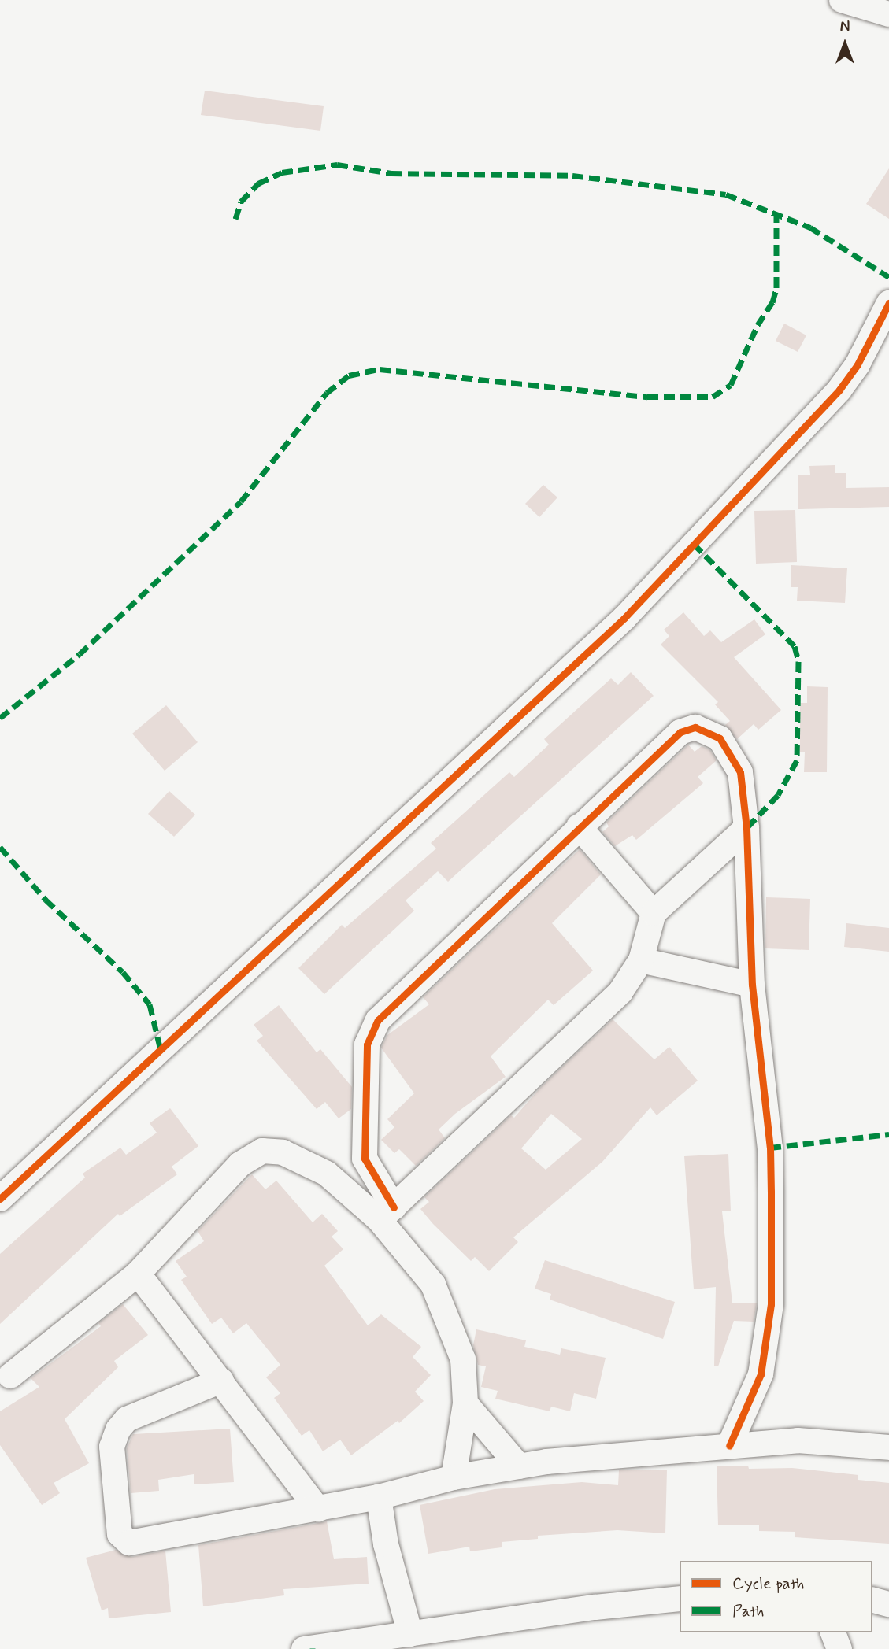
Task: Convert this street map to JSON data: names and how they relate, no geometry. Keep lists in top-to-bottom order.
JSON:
{
  "legend": ["Cycle path", "Path"],
  "north": "top"
}
